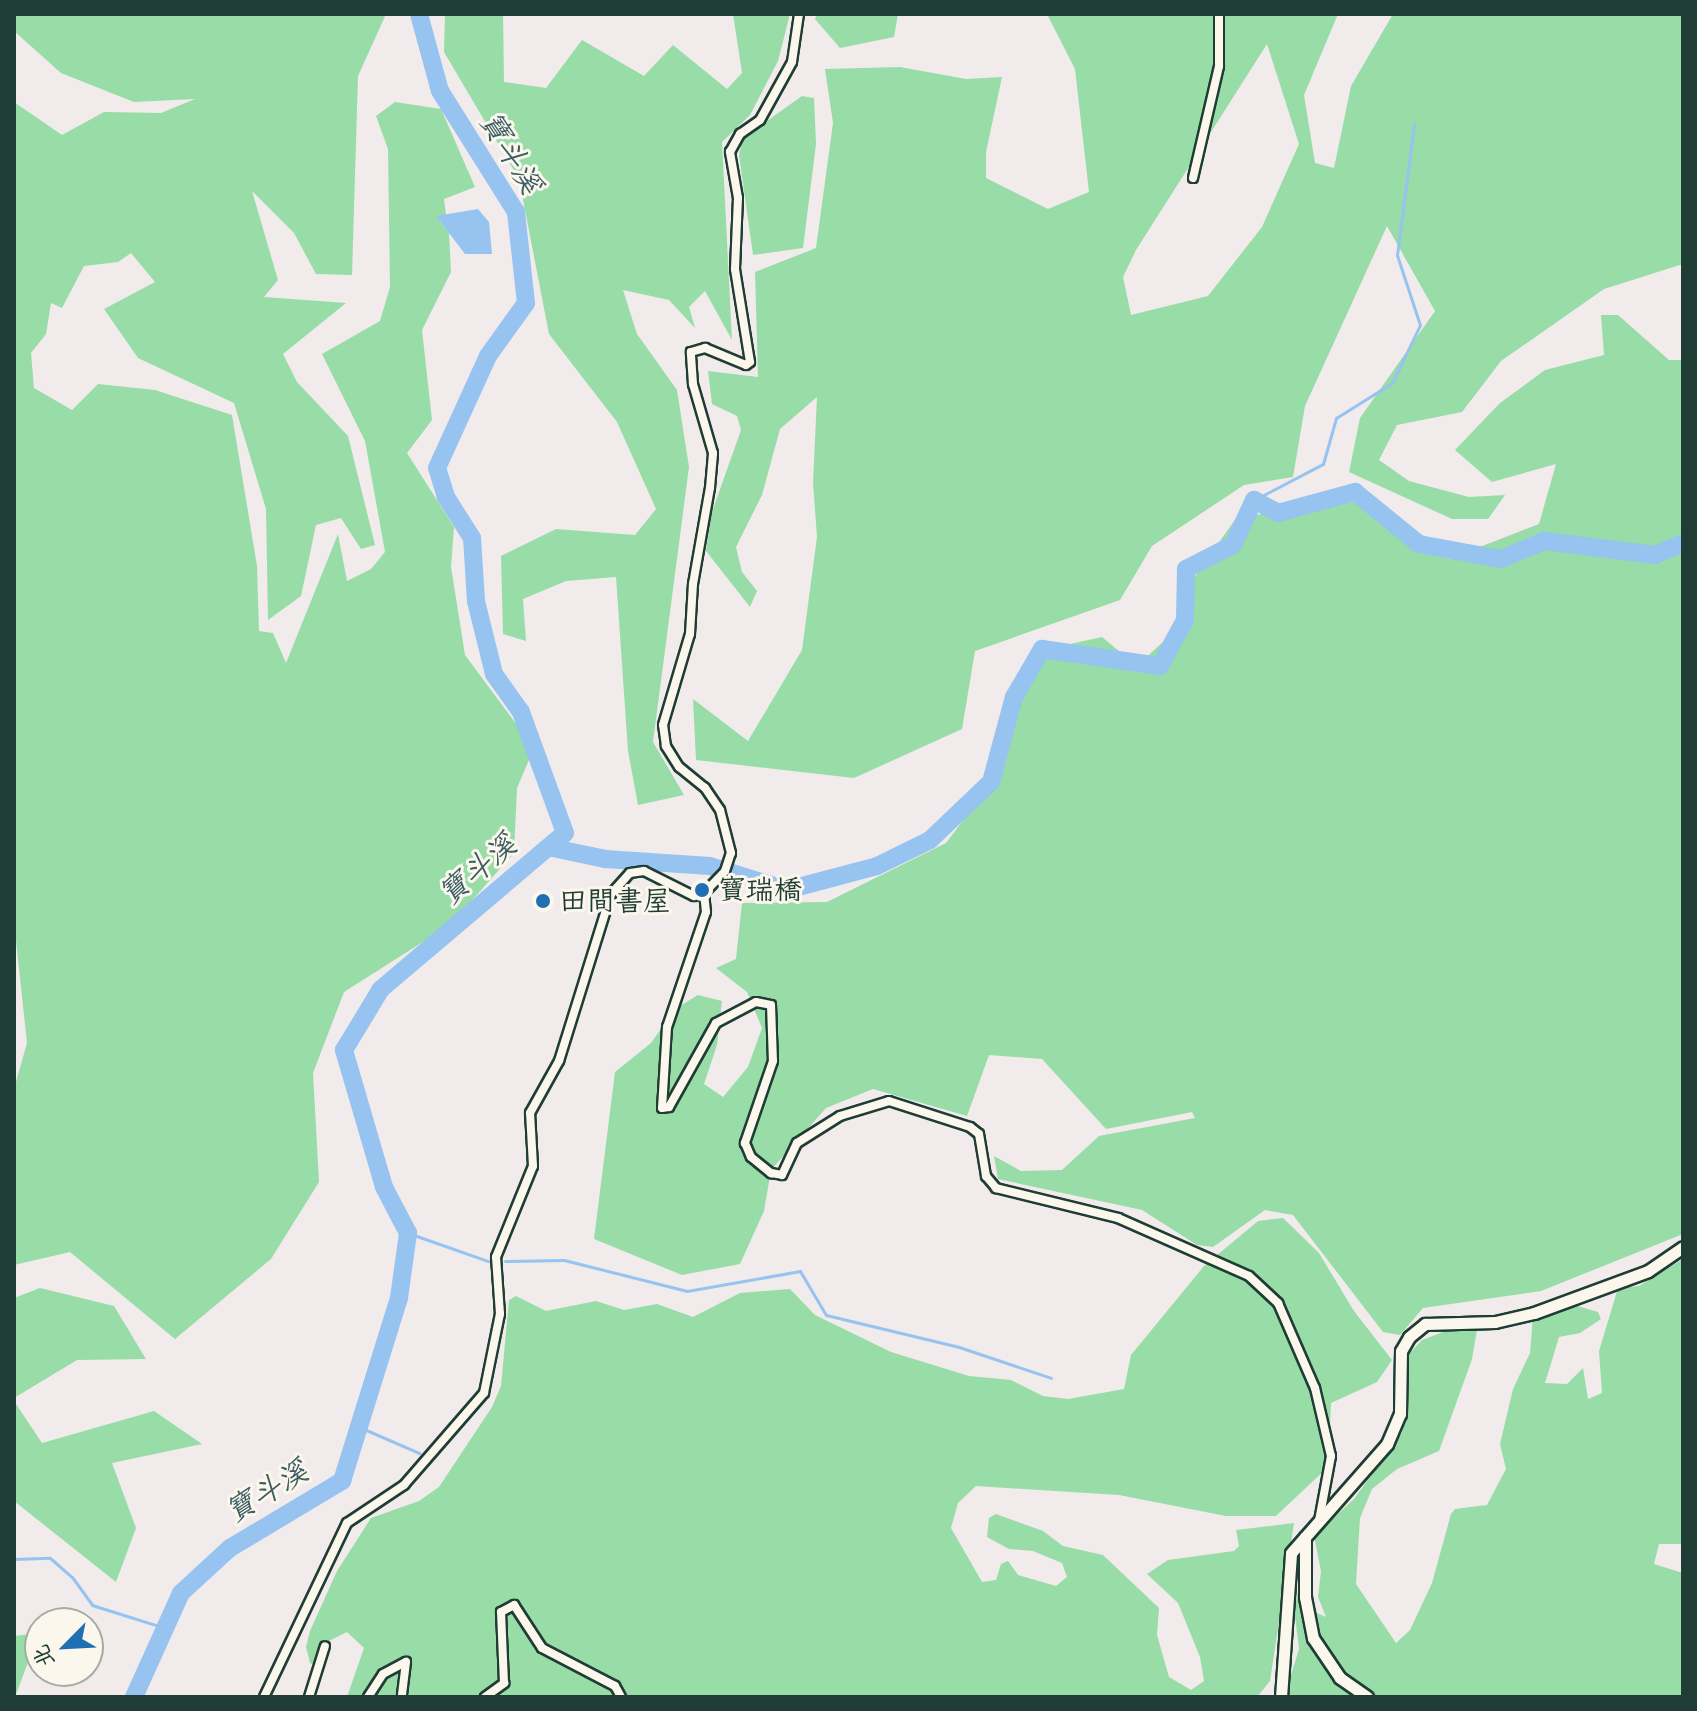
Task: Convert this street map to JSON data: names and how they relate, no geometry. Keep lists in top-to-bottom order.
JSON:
{
  "water": ["寶斗溪"],
  "places": ["寶瑞橋", "田間書屋"],
  "north": "bottom left"
}
